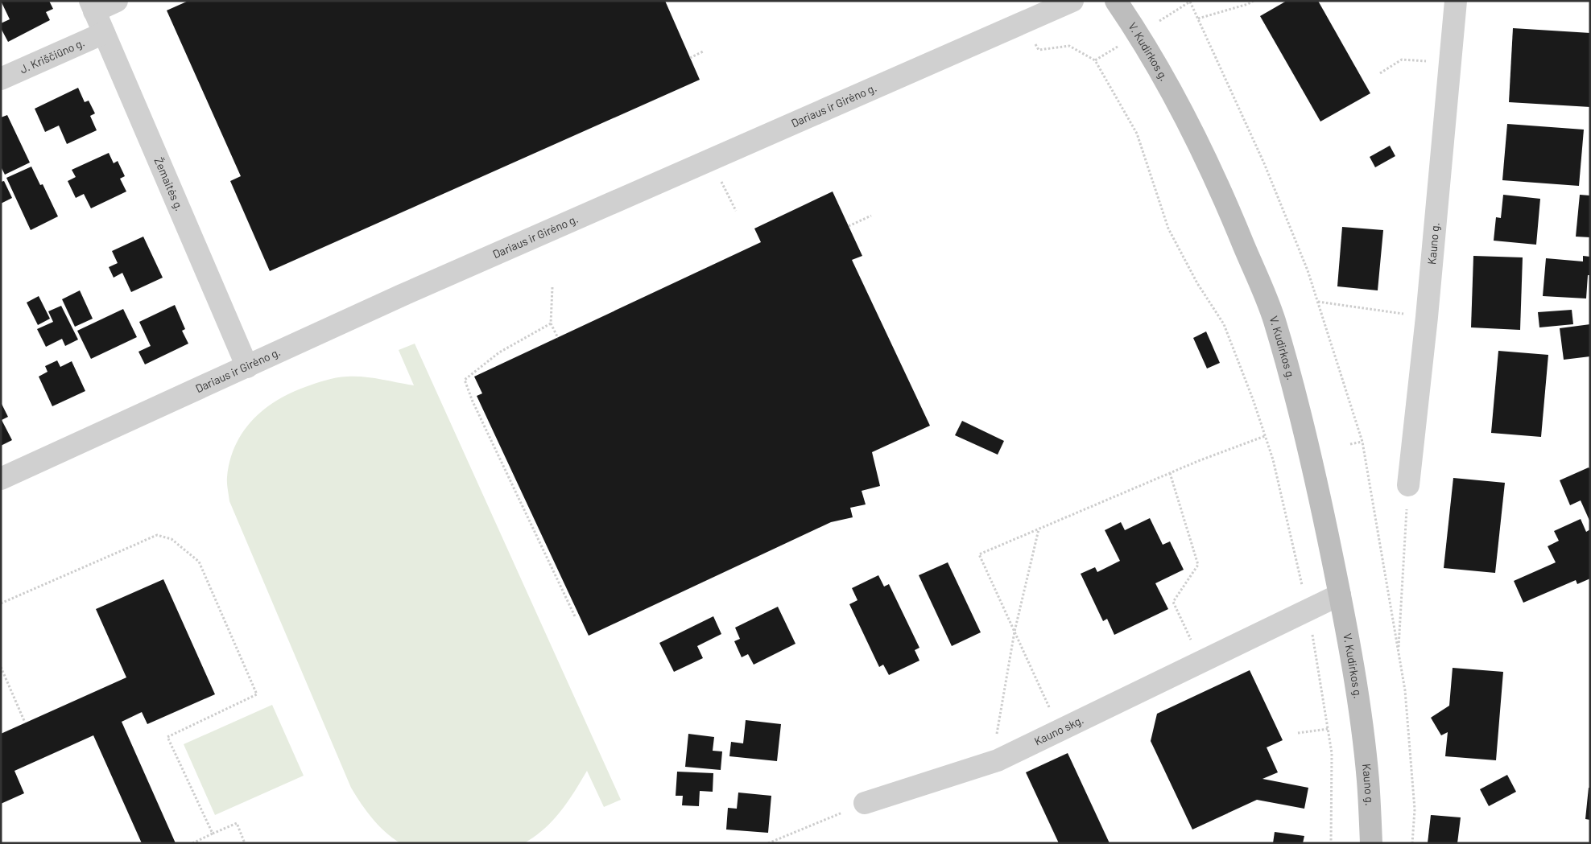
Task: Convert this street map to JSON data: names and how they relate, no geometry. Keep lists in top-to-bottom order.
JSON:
{
  "streets": {
    "main road": ["V. Kudirkos g.", "Kauno g."],
    "street": [
      "J. Kriščiūno g.",
      "Dariaus ir Girėno g.",
      "Žemaitės g.",
      "Kauno skg."
    ]
  },
  "crossings": [
    ["V. Kudirkos g.", "Kauno g."],
    ["V. Kudirkos g.", "Kauno skg."],
    ["J. Kriščiūno g.", "Žemaitės g."],
    ["Dariaus ir Girėno g.", "Žemaitės g."]
  ]
}
